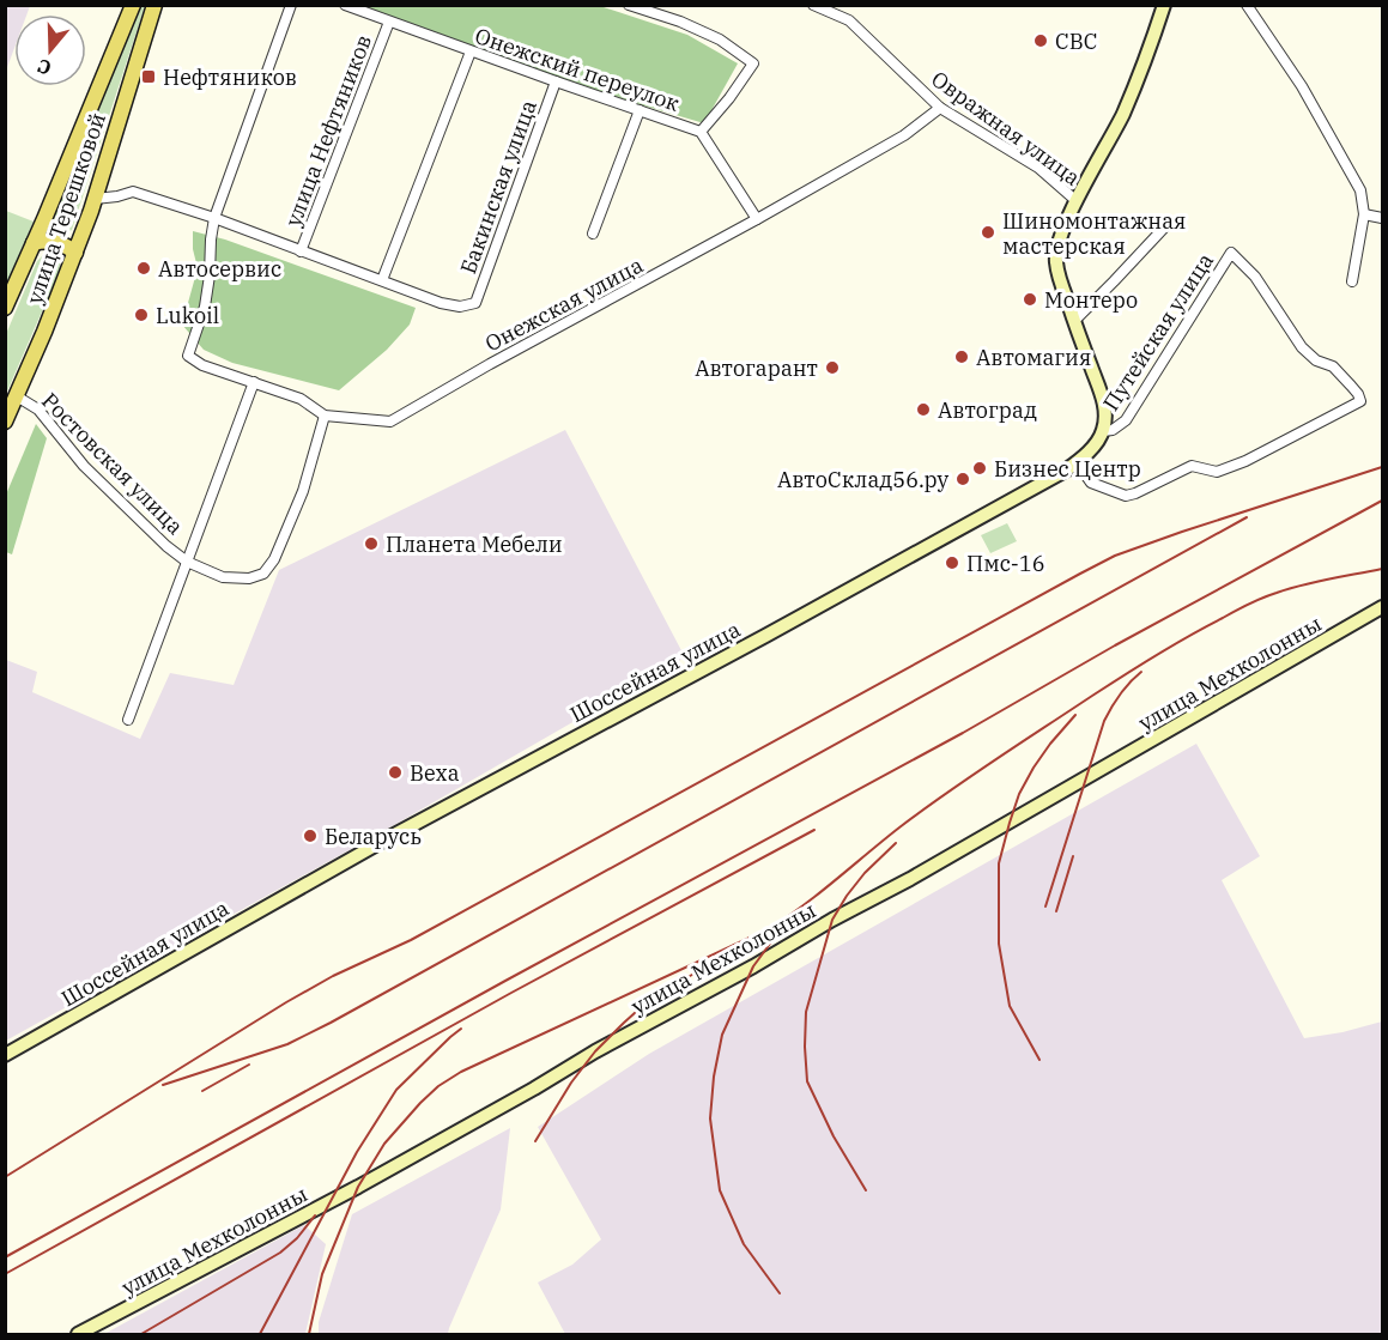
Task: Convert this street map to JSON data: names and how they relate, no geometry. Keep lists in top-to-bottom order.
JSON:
{
  "streets": {
    "main road": ["улица Терешковой"],
    "street": [
      "Онежский переулок",
      "Овражная улица",
      "улица Нефтяников",
      "Бакинская улица",
      "Онежская улица",
      "Путейская улица",
      "Ростовская улица",
      "Шоссейная улица",
      "улица Мехколонны"
    ]
  },
  "crossings": [
    ["Онежский переулок", "улица Нефтяников"],
    ["Онежский переулок", "Бакинская улица"],
    ["Онежский переулок", "Онежская улица"],
    ["Овражная улица", "Онежская улица"],
    ["улица Терешковой", "Ростовская улица"],
    ["Онежская улица", "Ростовская улица"],
    ["Путейская улица", "Шоссейная улица"]
  ],
  "places": {
    "other": [
      "СВС",
      "Шиномонтажная мастерская",
      "Автосервис",
      "Монтеро",
      "Lukoil",
      "Автомагия",
      "Автогарант",
      "Автоград",
      "Бизнес Центр",
      "АвтоСклад56.ру",
      "Планета Мебели",
      "Пмс-16",
      "Веха",
      "Беларусь"
    ],
    "transit": ["Нефтяников"]
  },
  "north": "bottom"
}
